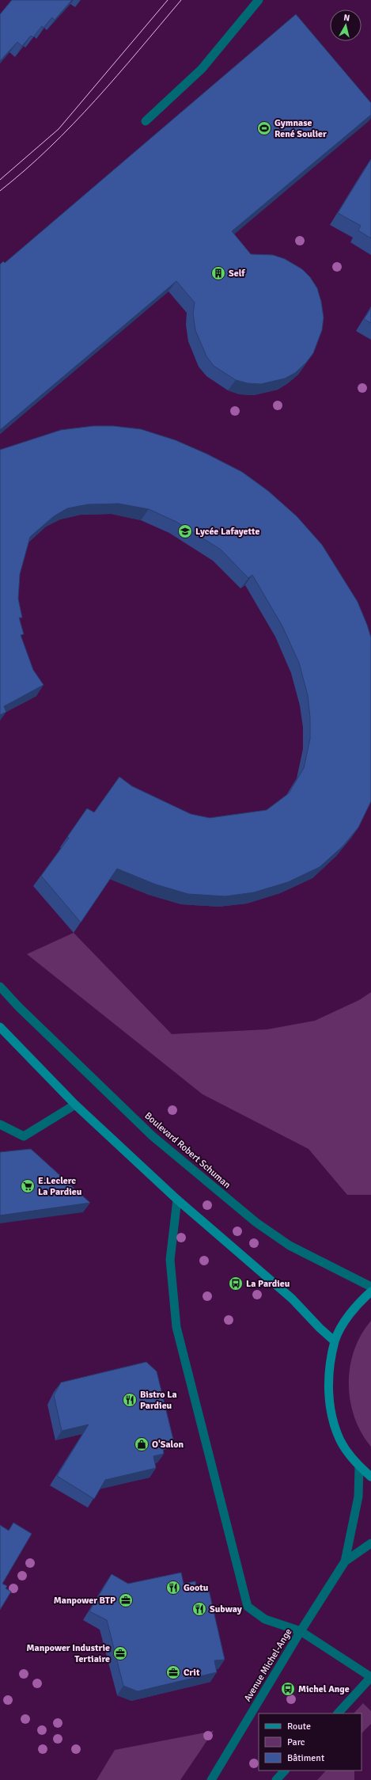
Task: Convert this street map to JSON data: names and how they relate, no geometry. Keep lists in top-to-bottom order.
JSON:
{
  "streets": {
    "street": ["Boulevard Robert Schuman", "Avenue Michel-Ange"]
  },
  "places": {
    "sports": ["Gymnase René Soulier"],
    "building": ["Self"],
    "school or university": ["Lycée Lafayette"],
    "supermarket": ["E.Leclerc La Pardieu"],
    "bus stop": ["La Pardieu", "Michel Ange"],
    "restaurant": ["Bistro La Pardieu", "Gootu", "Subway"],
    "shop": ["O'Salon"],
    "office": ["Manpower BTP", "Manpower Industrie Tertiaire", "Crit"]
  },
  "legend": ["Route", "Parc", "Bâtiment"],
  "north": "top"
}
